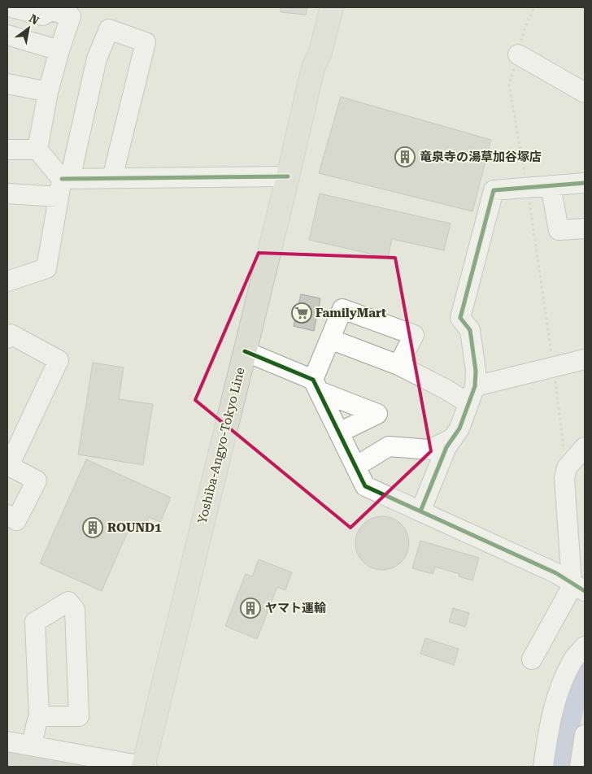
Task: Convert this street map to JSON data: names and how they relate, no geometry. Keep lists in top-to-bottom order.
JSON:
{
  "streets": {
    "main road": ["Yoshiba-Angyo-Tokyo Line"]
  },
  "places": {
    "building": ["竜泉寺の湯草加谷塚店", "ROUND1", "ヤマト運輸"],
    "supermarket": ["FamilyMart"]
  },
  "north": "top right"
}
